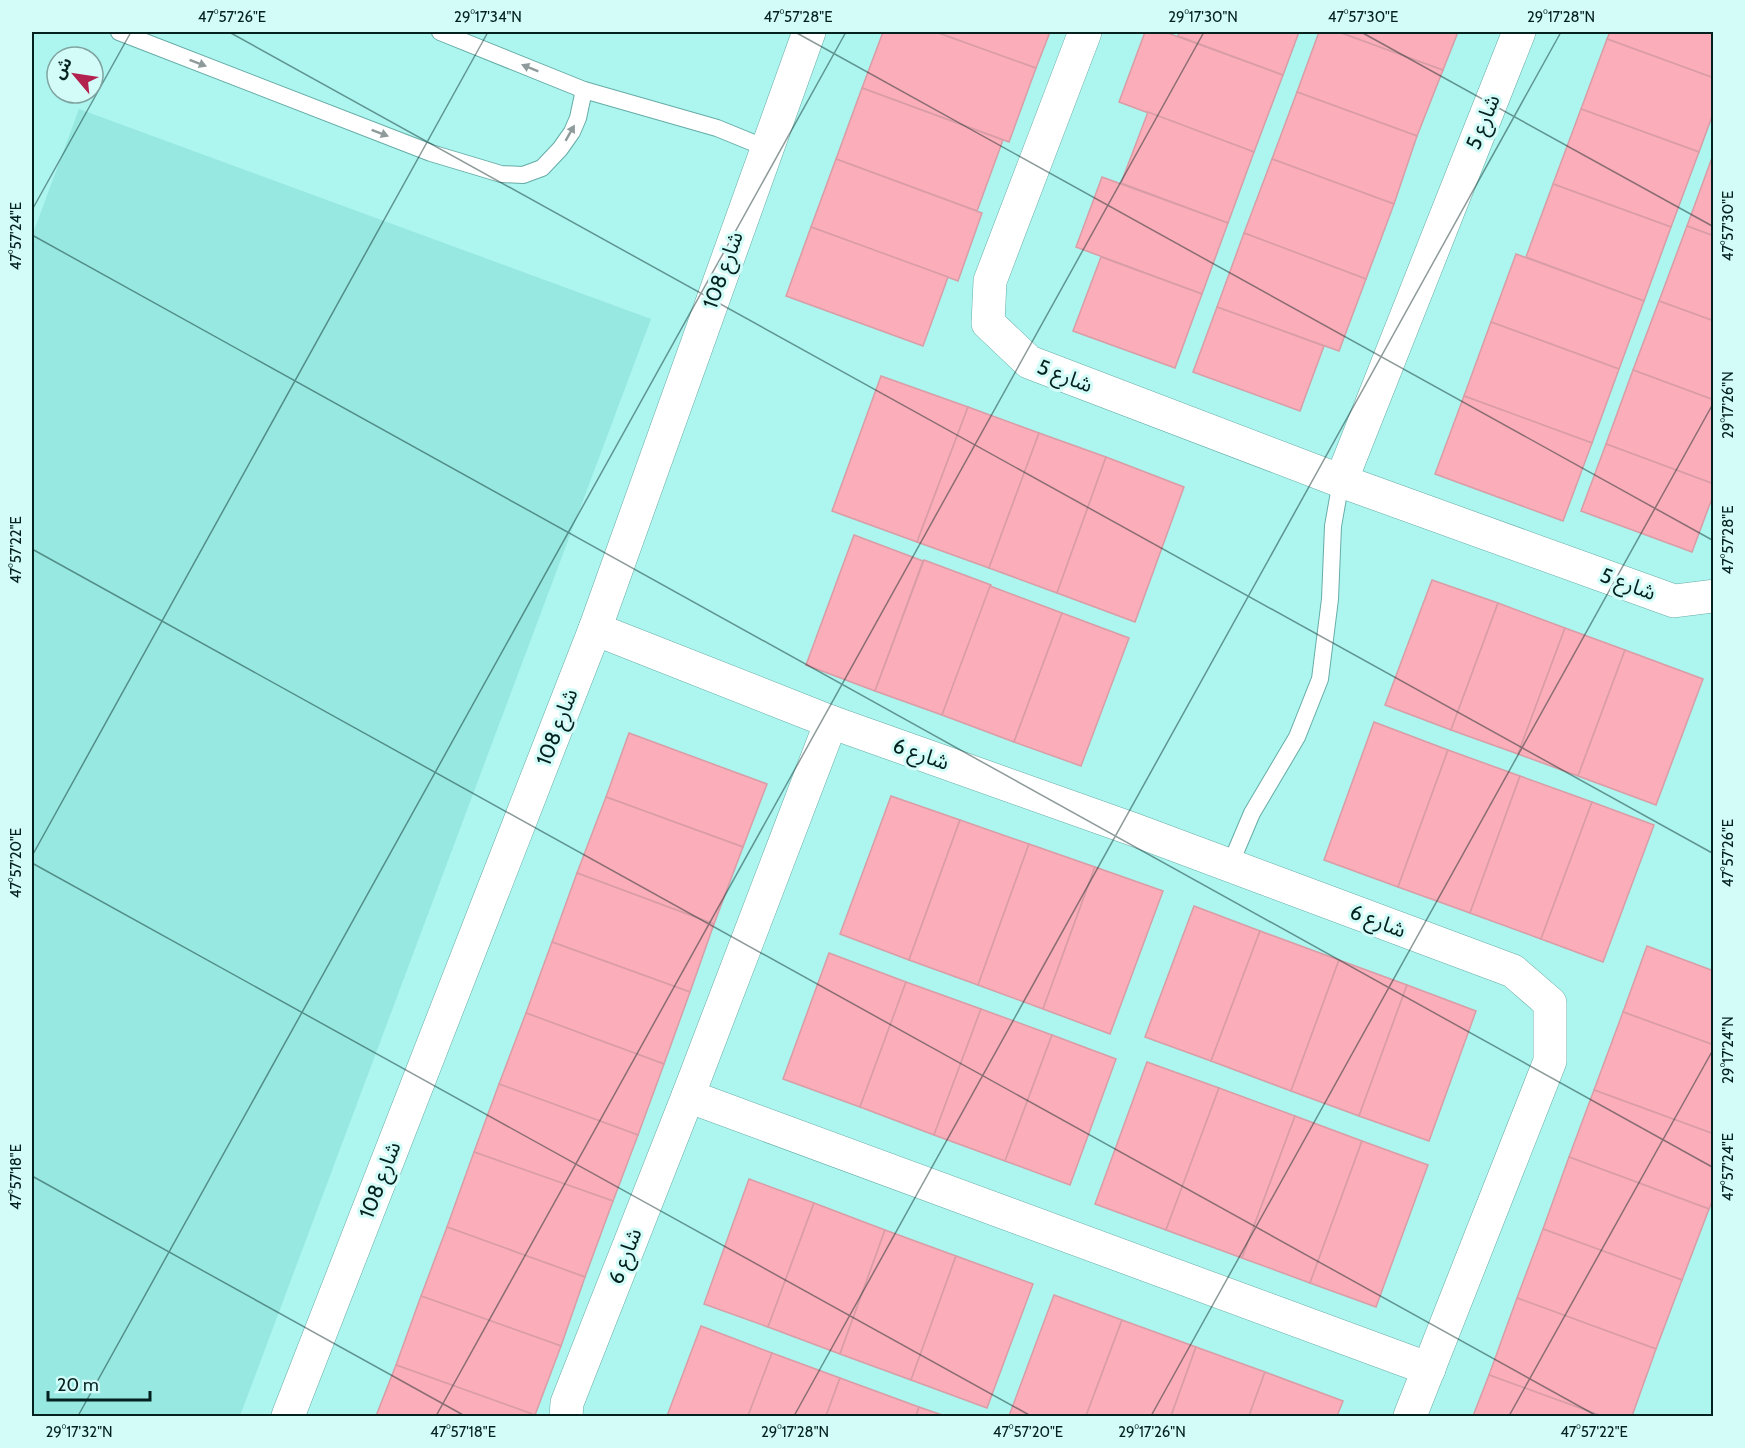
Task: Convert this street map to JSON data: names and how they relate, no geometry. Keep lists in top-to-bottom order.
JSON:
{
  "streets": {
    "street": ["شارع 5", "شارع 108", "شارع 6"]
  },
  "crossings": [
    ["شارع 108", "شارع 6"]
  ],
  "scale_bar": "20 m",
  "north": "top left",
  "coordinates": [
    "47°57'26\"E",
    "29°17'34\"N",
    "47°57'28\"E",
    "29°17'30\"N",
    "47°57'30\"E",
    "29°17'28\"N",
    "47°57'24\"E",
    "29°17'26\"N",
    "47°57'22\"E",
    "47°57'20\"E",
    "29°17'24\"N",
    "47°57'18\"E",
    "29°17'32\"N"
  ]
}
